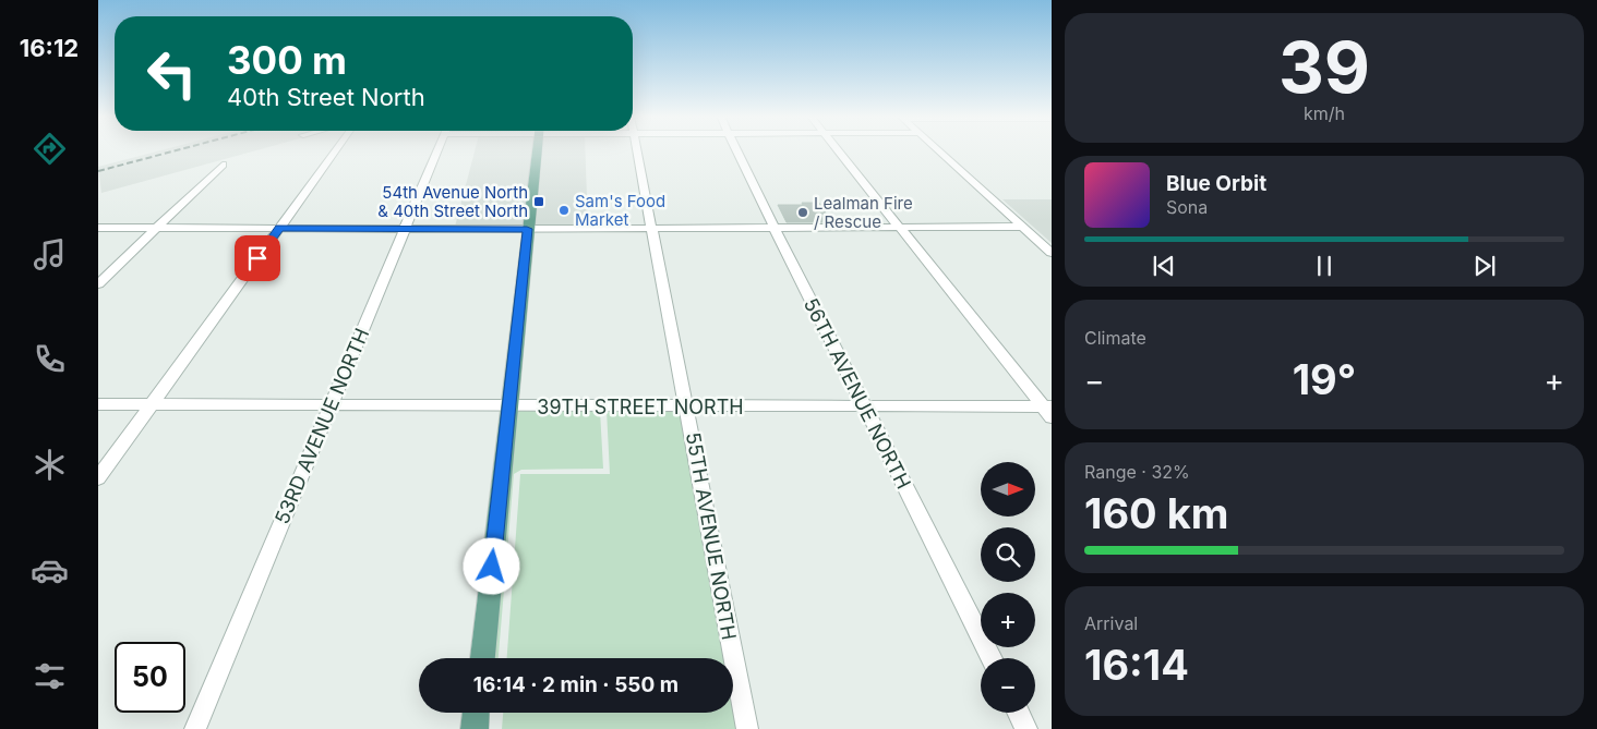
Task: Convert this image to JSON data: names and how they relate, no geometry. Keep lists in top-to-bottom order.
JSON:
{
  "streets": {
    "street": [
      "56TH AVENUE NORTH",
      "39TH STREET NORTH",
      "53RD AVENUE NORTH",
      "55TH AVENUE NORTH"
    ]
  },
  "crossings": [
    ["56TH AVENUE NORTH", "39TH STREET NORTH"],
    ["39TH STREET NORTH", "53RD AVENUE NORTH"],
    ["39TH STREET NORTH", "55TH AVENUE NORTH"]
  ],
  "places": {
    "transit": ["54th Avenue North & 40th Street North"],
    "other": ["Sam's Food Market", "Lealman Fire / Rescue"]
  },
  "north": "right",
  "page": {
    "tabs": "16:12",
    "tile": [
      ["39", "km/h"],
      "Climate",
      ["Range · 32%", "160 km"],
      ["Arrival", "16:14"]
    ],
    "turn": ["300 m", "40th Street North"],
    "song": ["Blue Orbit", "Sona"],
    "heat": ["−", "19°", "+"],
    "map_buttons": ["+", "−"],
    "limit": "50",
    "trip": "16:14 · 2 min · 550 m"
  }
}
